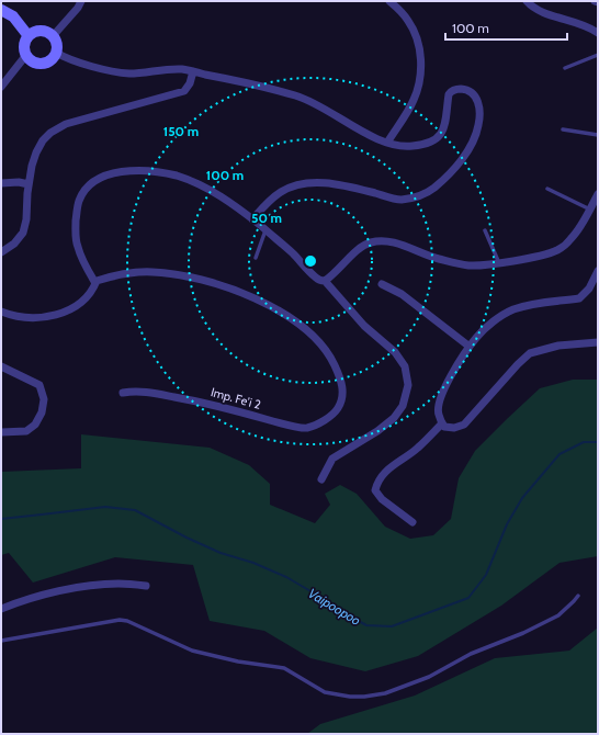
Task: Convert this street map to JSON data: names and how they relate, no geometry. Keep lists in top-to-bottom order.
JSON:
{
  "streets": {
    "street": ["Imp. Fe'i 2"]
  },
  "water": ["Vaipoopoo"],
  "scale_bar": "100 m",
  "rings": ["150 m", "100 m", "50 m"]
}
